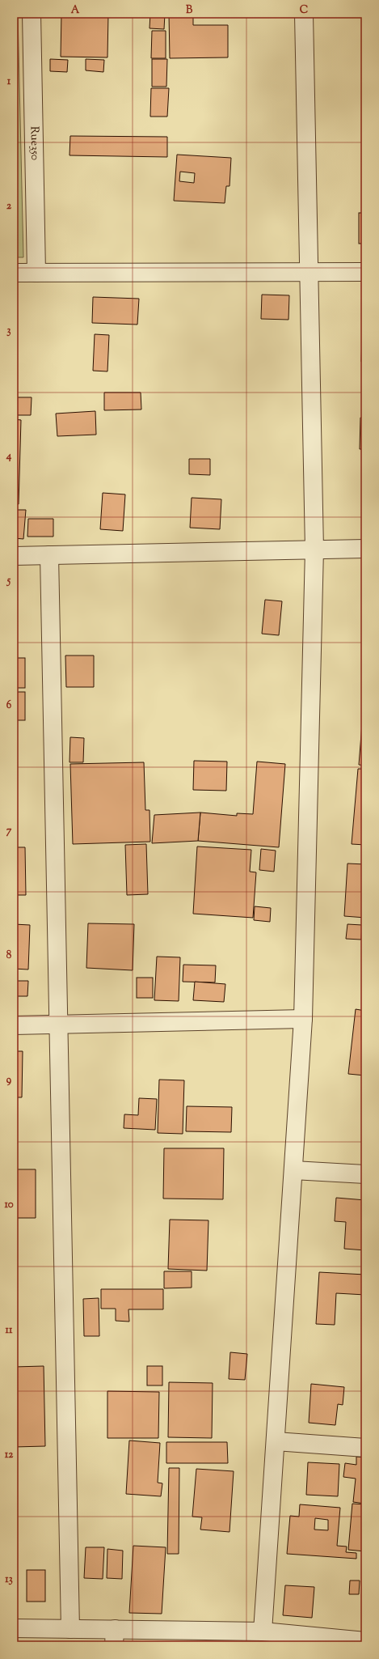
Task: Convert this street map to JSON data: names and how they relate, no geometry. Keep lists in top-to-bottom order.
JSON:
{
  "streets": {
    "street": ["Rue350"]
  },
  "grid": {
    "columns": ["A", "B", "C"],
    "rows": [
      "1",
      "2",
      "3",
      "4",
      "5",
      "6",
      "7",
      "8",
      "9",
      "10",
      "11",
      "12",
      "13"
    ]
  }
}
